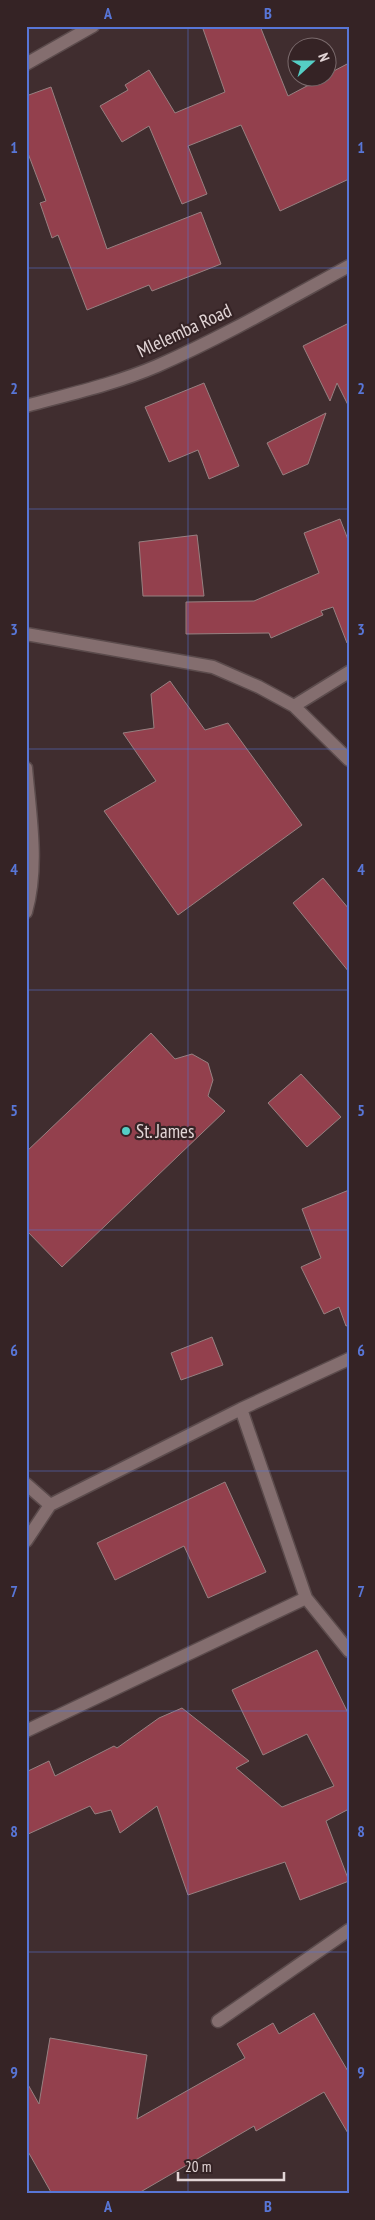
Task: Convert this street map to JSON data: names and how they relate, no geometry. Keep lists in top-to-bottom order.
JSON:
{
  "streets": {
    "street": ["Mlelemba Road"]
  },
  "places": ["St. James"],
  "scale_bar": "20 m",
  "north": "right",
  "grid": {
    "columns": ["A", "B"],
    "rows": [
      "1",
      "2",
      "3",
      "4",
      "5",
      "6",
      "7",
      "8",
      "9"
    ]
  }
}
